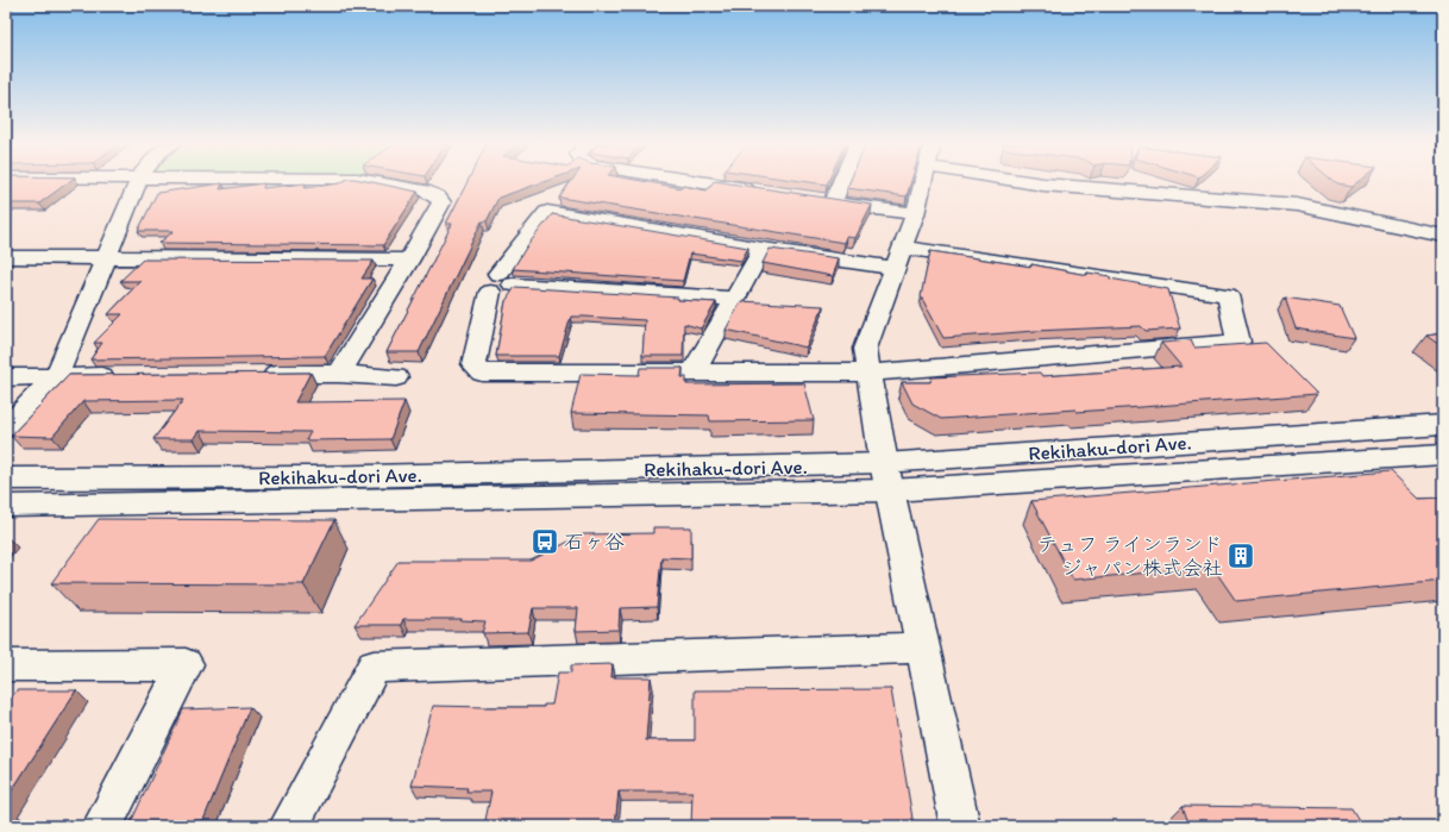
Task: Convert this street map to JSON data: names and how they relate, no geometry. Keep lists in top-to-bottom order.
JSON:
{
  "streets": {
    "street": ["Rekihaku-dori Ave."]
  },
  "places": {
    "bus stop": ["石ヶ谷"],
    "building": ["テュフ ラインランド ジャパン株式会社"]
  }
}
